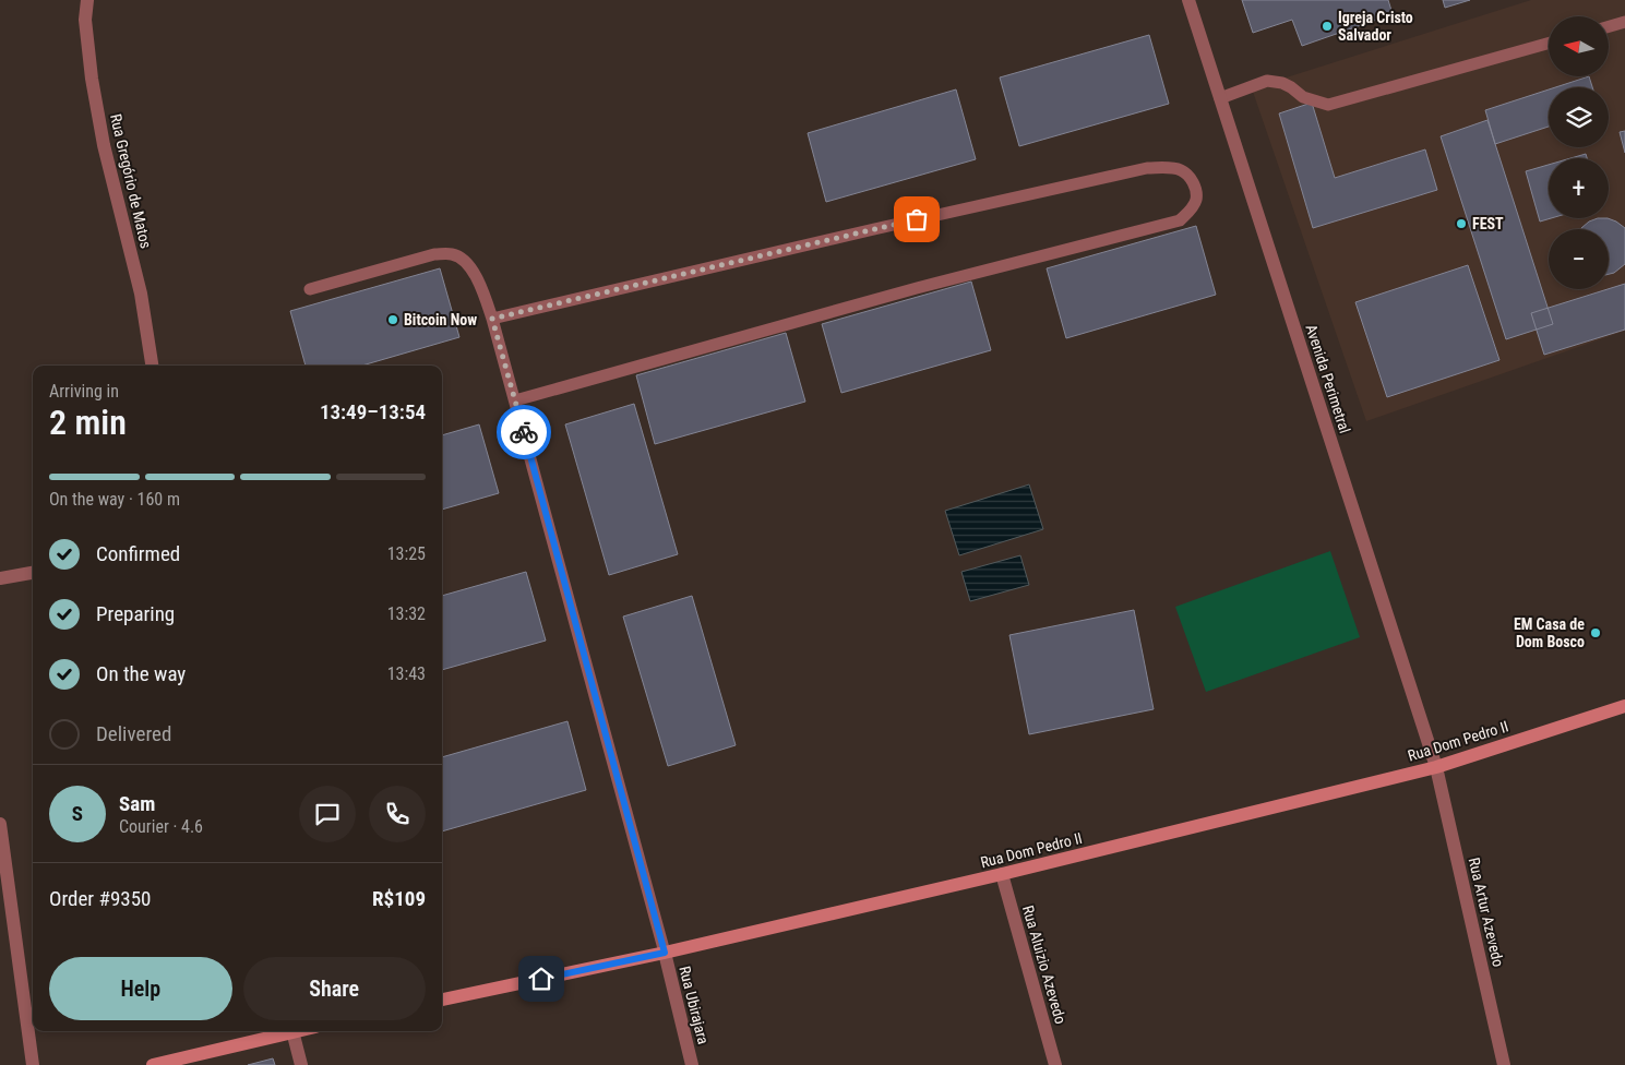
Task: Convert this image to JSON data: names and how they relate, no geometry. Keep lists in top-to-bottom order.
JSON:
{
  "streets": {
    "main road": ["Rua Dom Pedro II"],
    "street": [
      "Rua Gregório de Matos",
      "Avenida Perimetral",
      "Rua Artur Azevedo",
      "Rua Aluizio Azevedo",
      "Rua Ubirajara"
    ]
  },
  "crossings": [
    ["Avenida Perimetral", "Rua Dom Pedro II"],
    ["Avenida Perimetral", "Rua Artur Azevedo"],
    ["Rua Dom Pedro II", "Rua Artur Azevedo"],
    ["Rua Dom Pedro II", "Rua Aluizio Azevedo"],
    ["Rua Dom Pedro II", "Rua Ubirajara"]
  ],
  "places": [
    "Igreja Cristo Salvador",
    "FEST",
    "Bitcoin Now",
    "EM Casa de Dom Bosco"
  ],
  "north": "left",
  "page": {
    "map_buttons": ["+", "−"],
    "heading": ["2 min", "Arriving in", "13:49–13:54"],
    "panel": [
      "Sam",
      "Courier · 4.6",
      "Order #9350",
      "R$109"
    ],
    "bar": "On the way · 160 m",
    "list": [
      ["Confirmed", "13:25"],
      ["Preparing", "13:32"],
      ["On the way", "13:43"],
      "Delivered"
    ],
    "round": "S",
    "buttons": ["Help", "Share"]
  }
}
